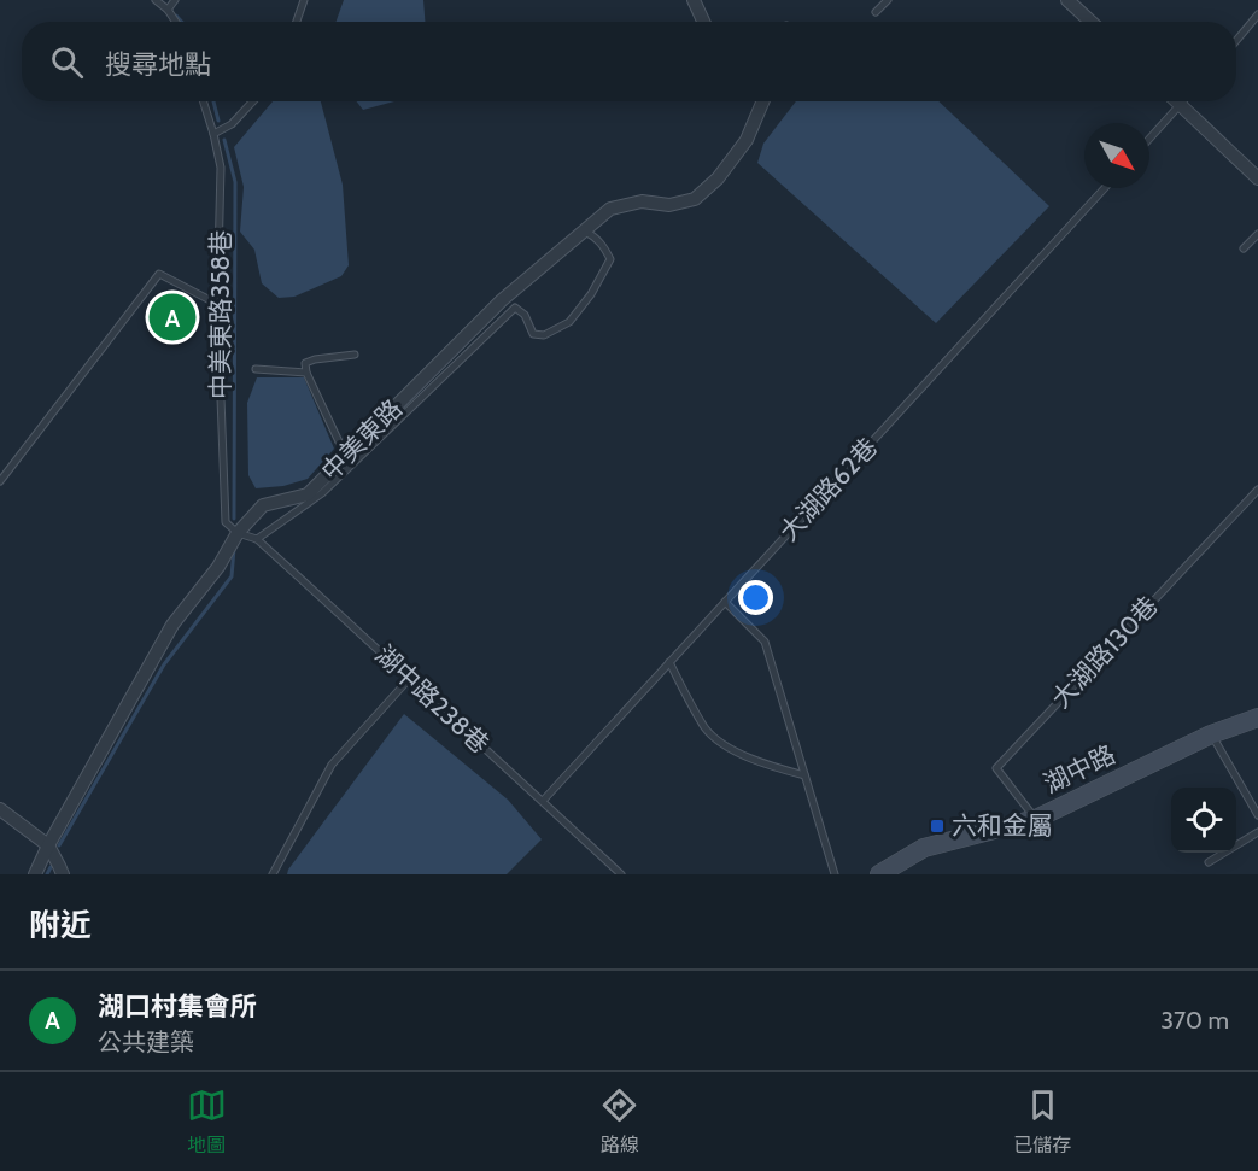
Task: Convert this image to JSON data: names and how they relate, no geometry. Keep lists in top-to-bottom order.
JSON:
{
  "streets": {
    "street": ["中美東路", "湖中路"],
    "lane": [
      "中美東路358巷",
      "大湖路62巷",
      "大湖路130巷",
      "湖中路238巷"
    ]
  },
  "crossings": [
    ["中美東路358巷", "中美東路"],
    ["中美東路358巷", "湖中路238巷"],
    ["中美東路", "湖中路238巷"],
    ["大湖路62巷", "湖中路238巷"],
    ["大湖路130巷", "湖中路"]
  ],
  "places": {
    "transit": ["六和金屬"]
  },
  "north": "bottom right",
  "page": {
    "search": "搜尋地點",
    "pins": "A",
    "heading": "附近",
    "list": [
      {
        "mark": "A",
        "name": "湖口村集會所",
        "note": "公共建築",
        "value": "370 m"
      }
    ],
    "nav": ["地圖", "路線", "已儲存"]
  }
}
